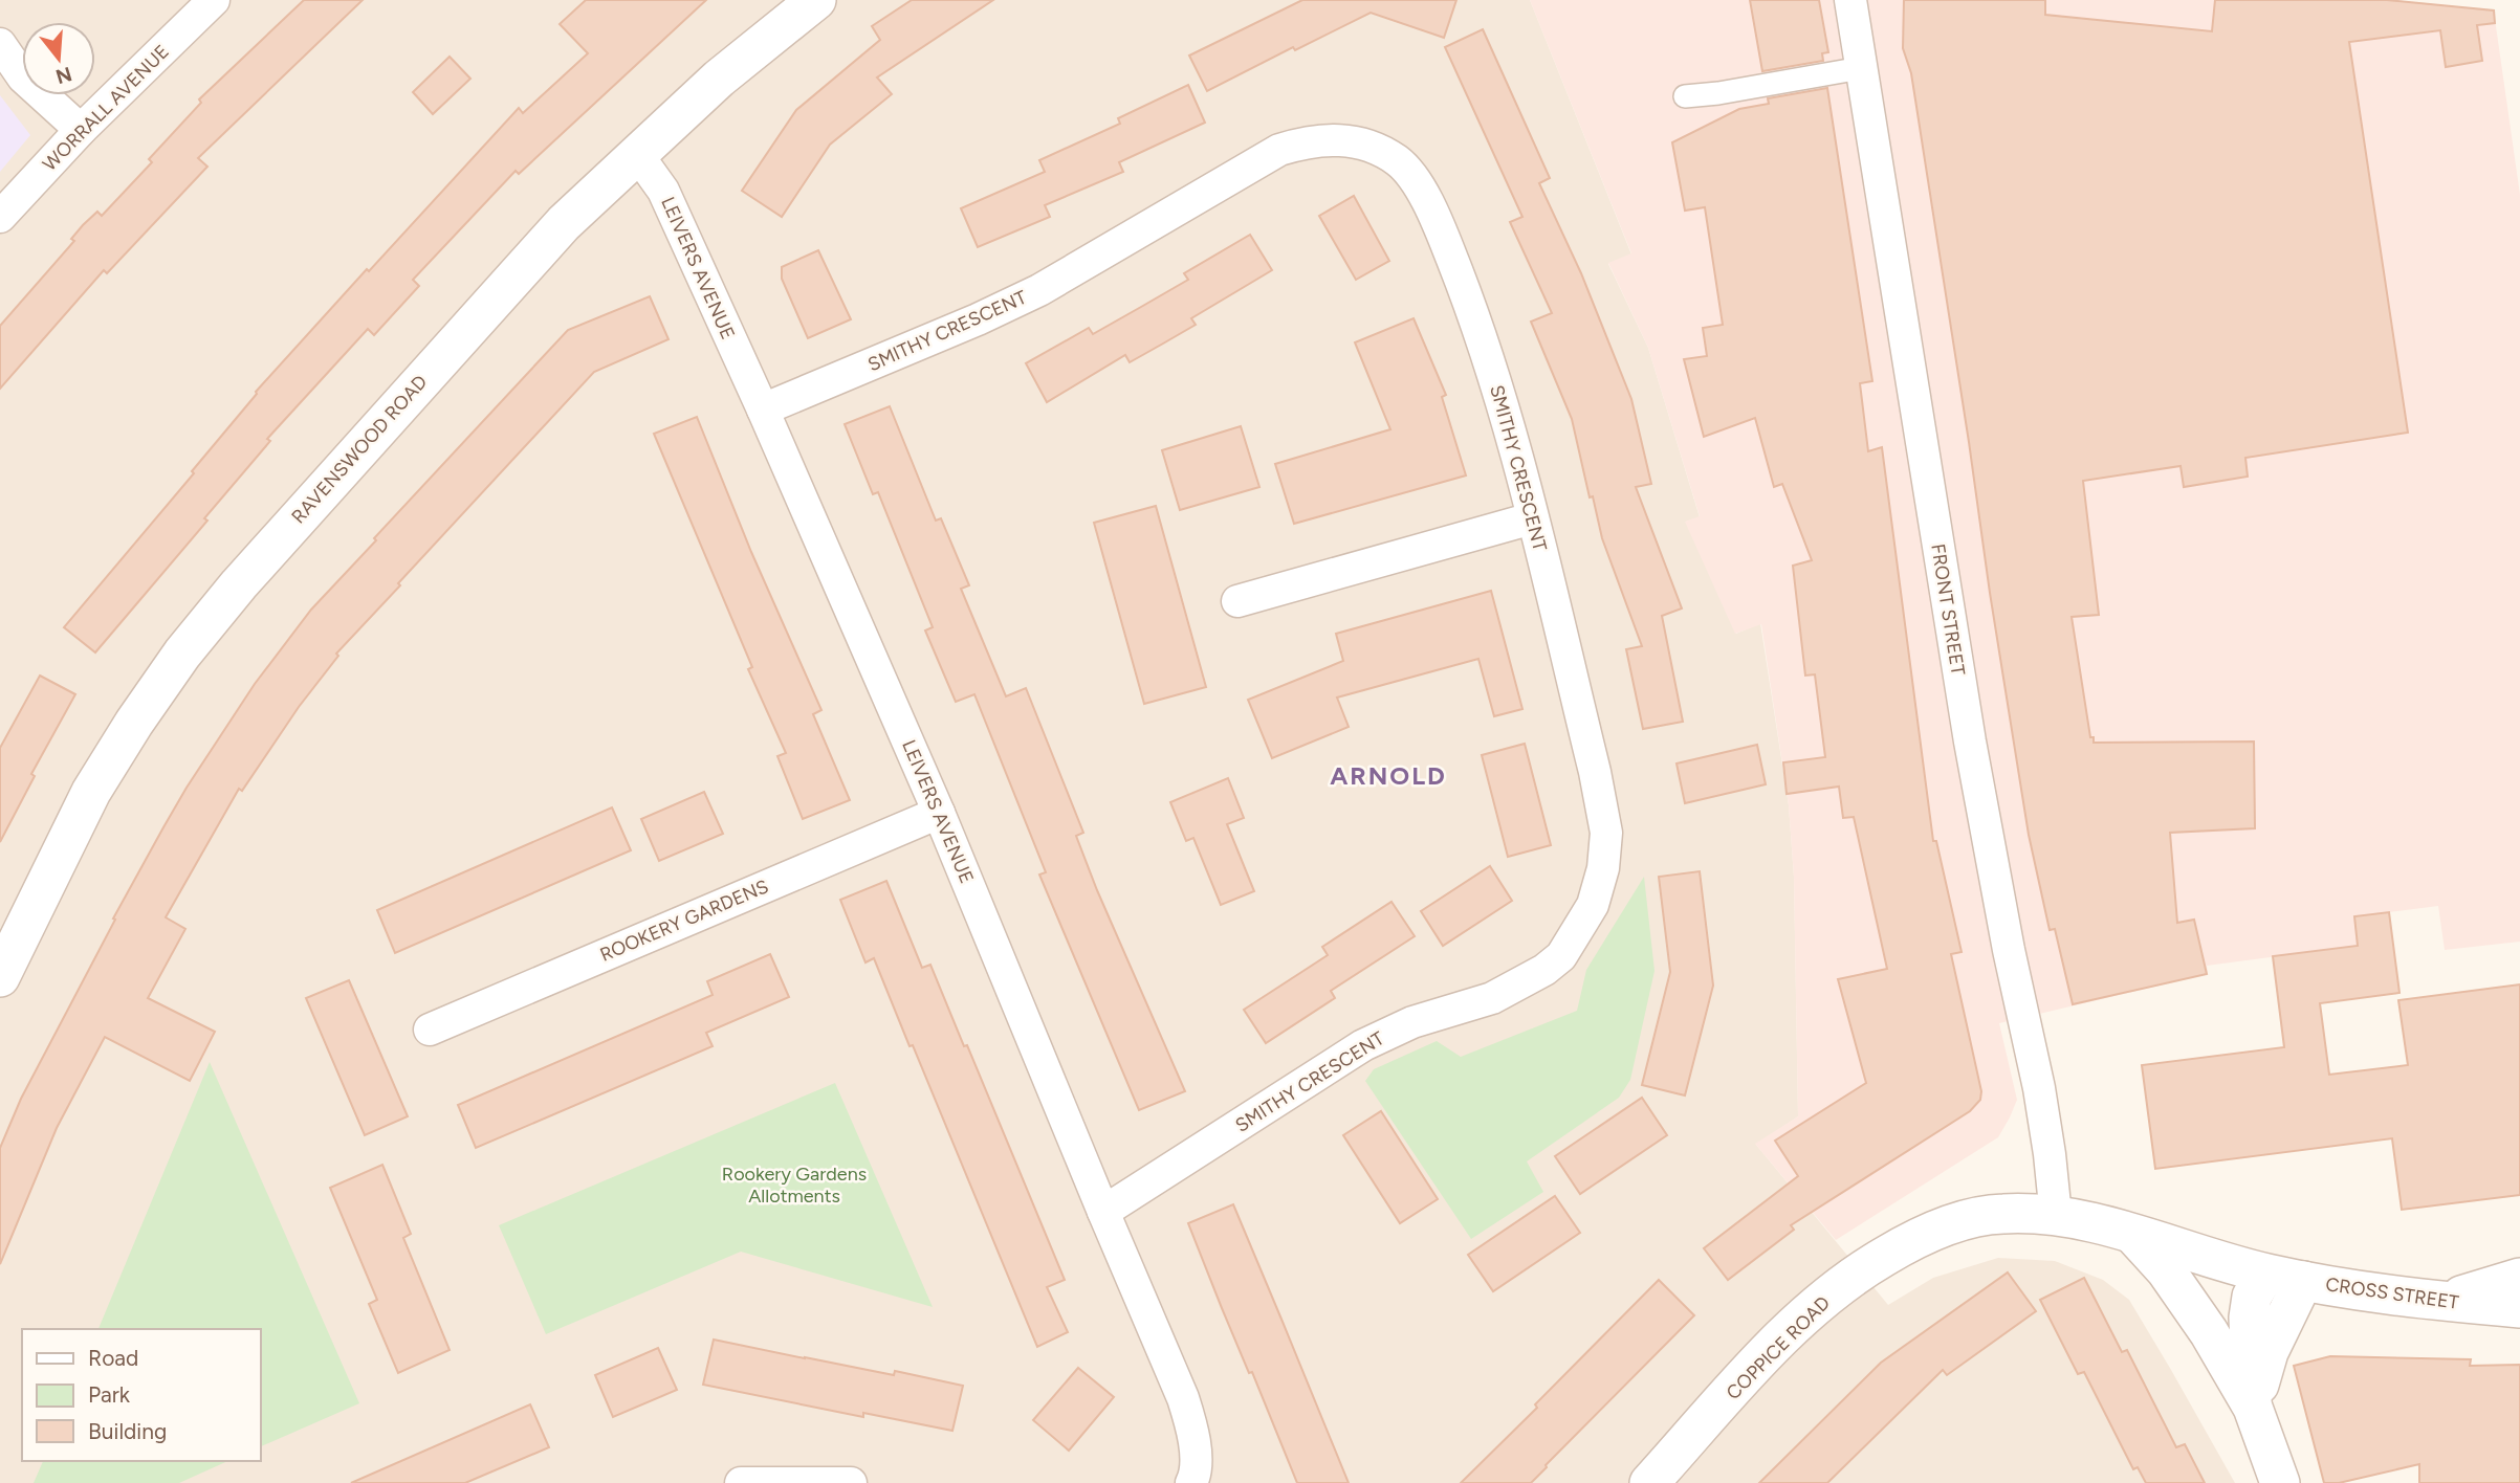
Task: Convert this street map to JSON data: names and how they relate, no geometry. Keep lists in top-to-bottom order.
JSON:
{
  "streets": {
    "street": [
      "WORRALL AVENUE",
      "LEIVERS AVENUE",
      "SMITHY CRESCENT",
      "RAVENSWOOD ROAD",
      "FRONT STREET",
      "ROOKERY GARDENS",
      "CROSS STREET",
      "COPPICE ROAD"
    ]
  },
  "crossings": [
    ["LEIVERS AVENUE", "SMITHY CRESCENT"],
    ["LEIVERS AVENUE", "RAVENSWOOD ROAD"],
    ["LEIVERS AVENUE", "ROOKERY GARDENS"],
    ["FRONT STREET", "COPPICE ROAD"],
    ["CROSS STREET", "COPPICE ROAD"]
  ],
  "districts": ["ARNOLD"],
  "parks": ["Rookery Gardens Allotments"],
  "legend": ["Road", "Park", "Building"],
  "north": "bottom"
}
